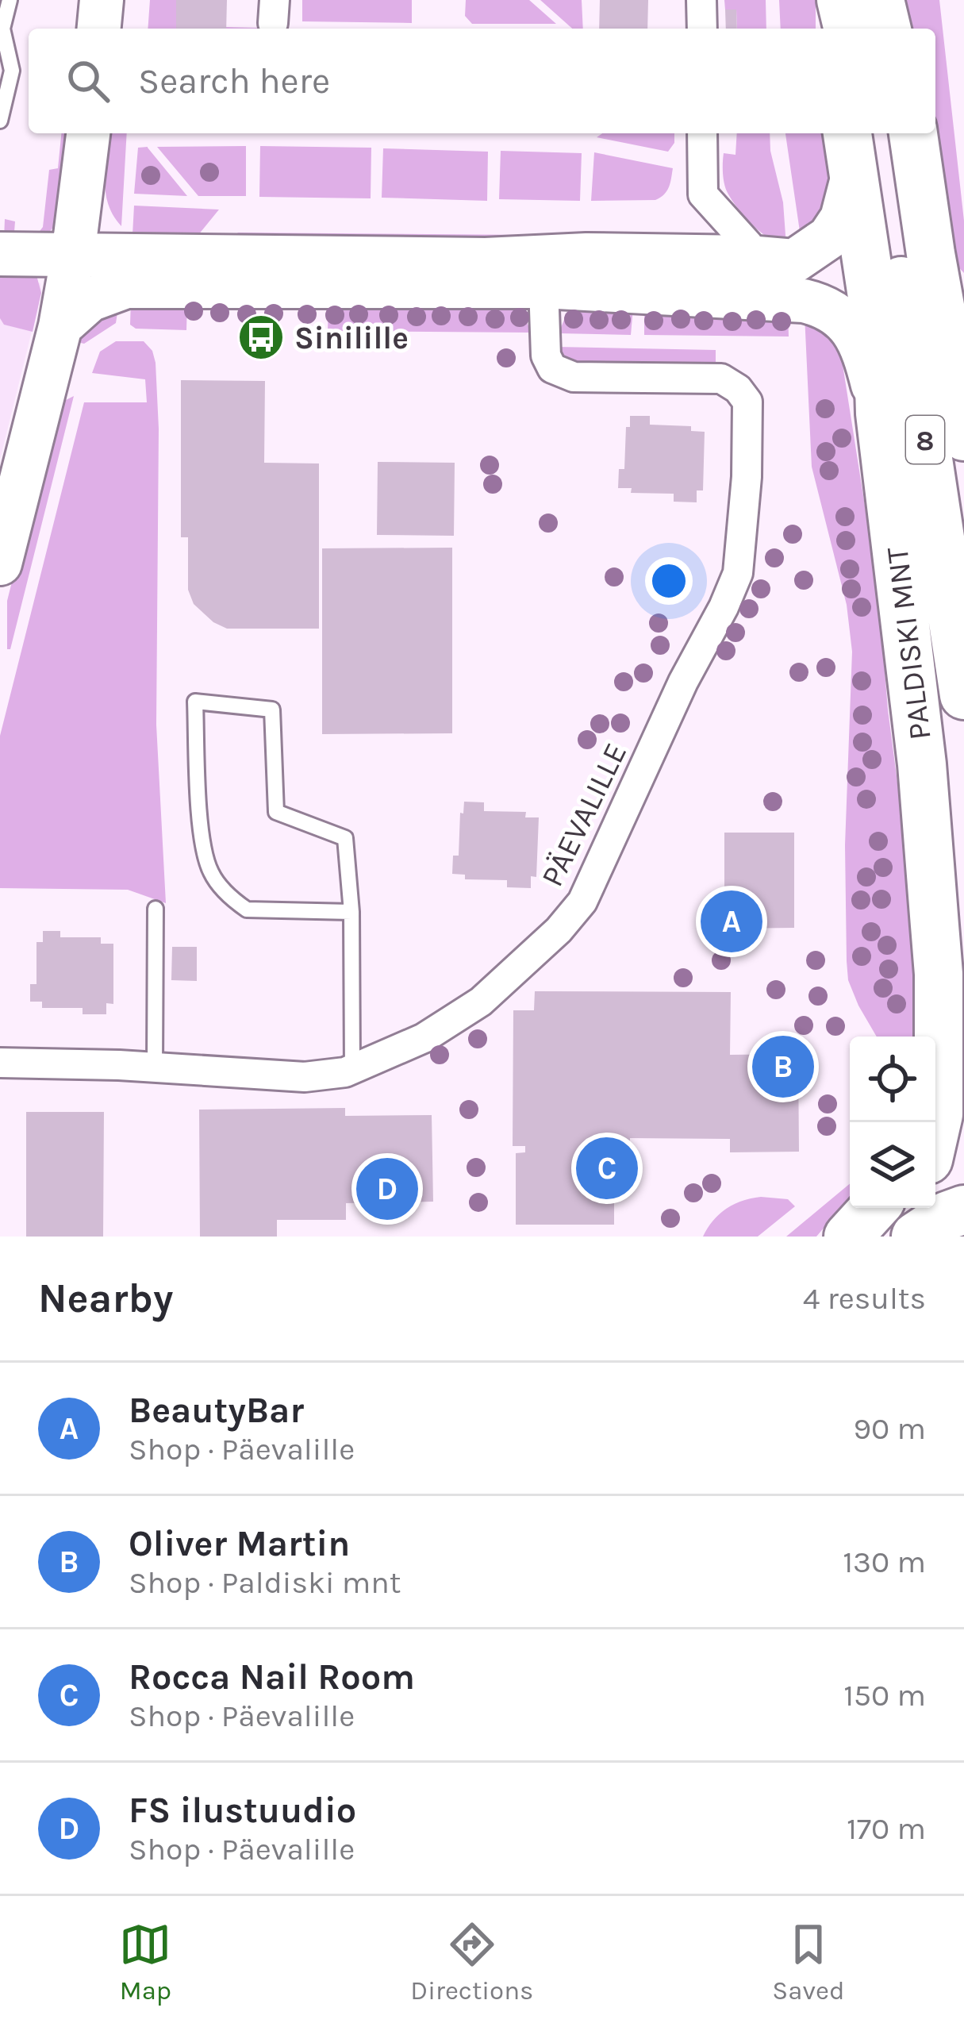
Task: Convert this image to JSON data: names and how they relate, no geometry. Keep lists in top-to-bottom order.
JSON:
{
  "streets": {
    "main road": ["8", "PALDISKI MNT"],
    "street": ["PÄEVALILLE"]
  },
  "places": {
    "bus stop": ["Sinilille"]
  },
  "page": {
    "search": "Search here",
    "pins": [
      "A",
      "B",
      "C",
      "D"
    ],
    "heading": ["Nearby", "4 results"],
    "list": [
      {
        "mark": "A",
        "name": "BeautyBar",
        "note": "Shop · Päevalille",
        "value": "90 m"
      },
      {
        "mark": "B",
        "name": "Oliver Martin",
        "note": "Shop · Paldiski mnt",
        "value": "130 m"
      },
      {
        "mark": "C",
        "name": "Rocca Nail Room",
        "note": "Shop · Päevalille",
        "value": "150 m"
      },
      {
        "mark": "D",
        "name": "FS ilustuudio",
        "note": "Shop · Päevalille",
        "value": "170 m"
      }
    ],
    "nav": ["Map", "Directions", "Saved"]
  }
}
